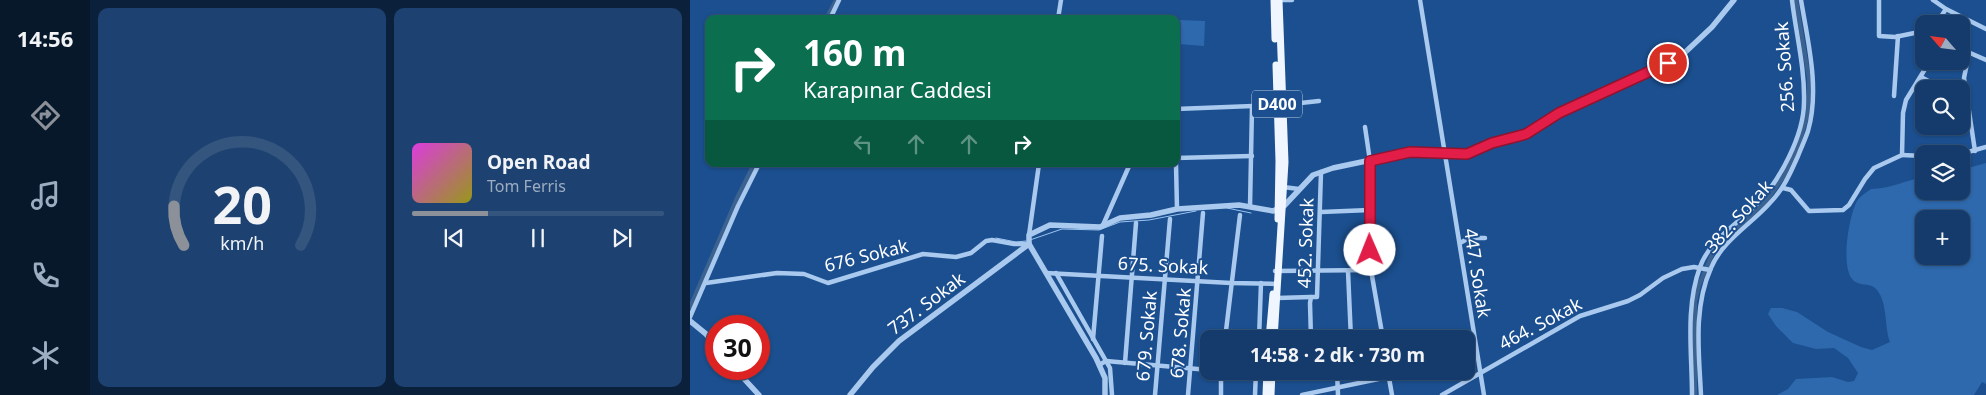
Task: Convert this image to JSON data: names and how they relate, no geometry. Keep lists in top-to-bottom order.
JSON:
{
  "streets": {
    "main road": ["D400"],
    "street": [
      "256. Sokak",
      "382. Sokak",
      "452. Sokak",
      "676 Sokak",
      "675. Sokak",
      "447. Sokak",
      "737. Sokak",
      "464. Sokak",
      "678. Sokak",
      "679. Sokak"
    ]
  },
  "crossings": [
    ["256. Sokak", "464. Sokak"],
    ["D400", "675. Sokak"],
    ["D400", "737. Sokak"],
    ["382. Sokak", "464. Sokak"],
    ["676 Sokak", "737. Sokak"],
    ["675. Sokak", "678. Sokak"],
    ["675. Sokak", "679. Sokak"],
    ["447. Sokak", "464. Sokak"]
  ],
  "north": "top left",
  "page": {
    "tabs": "14:56",
    "map_buttons": "+",
    "turn": ["160 m", "Karapınar Caddesi"],
    "song": ["Open Road", "Tom Ferris"],
    "limit": "30",
    "trip": "14:58 · 2 dk · 730 m",
    "gauge": ["20", "km/h"]
  }
}
